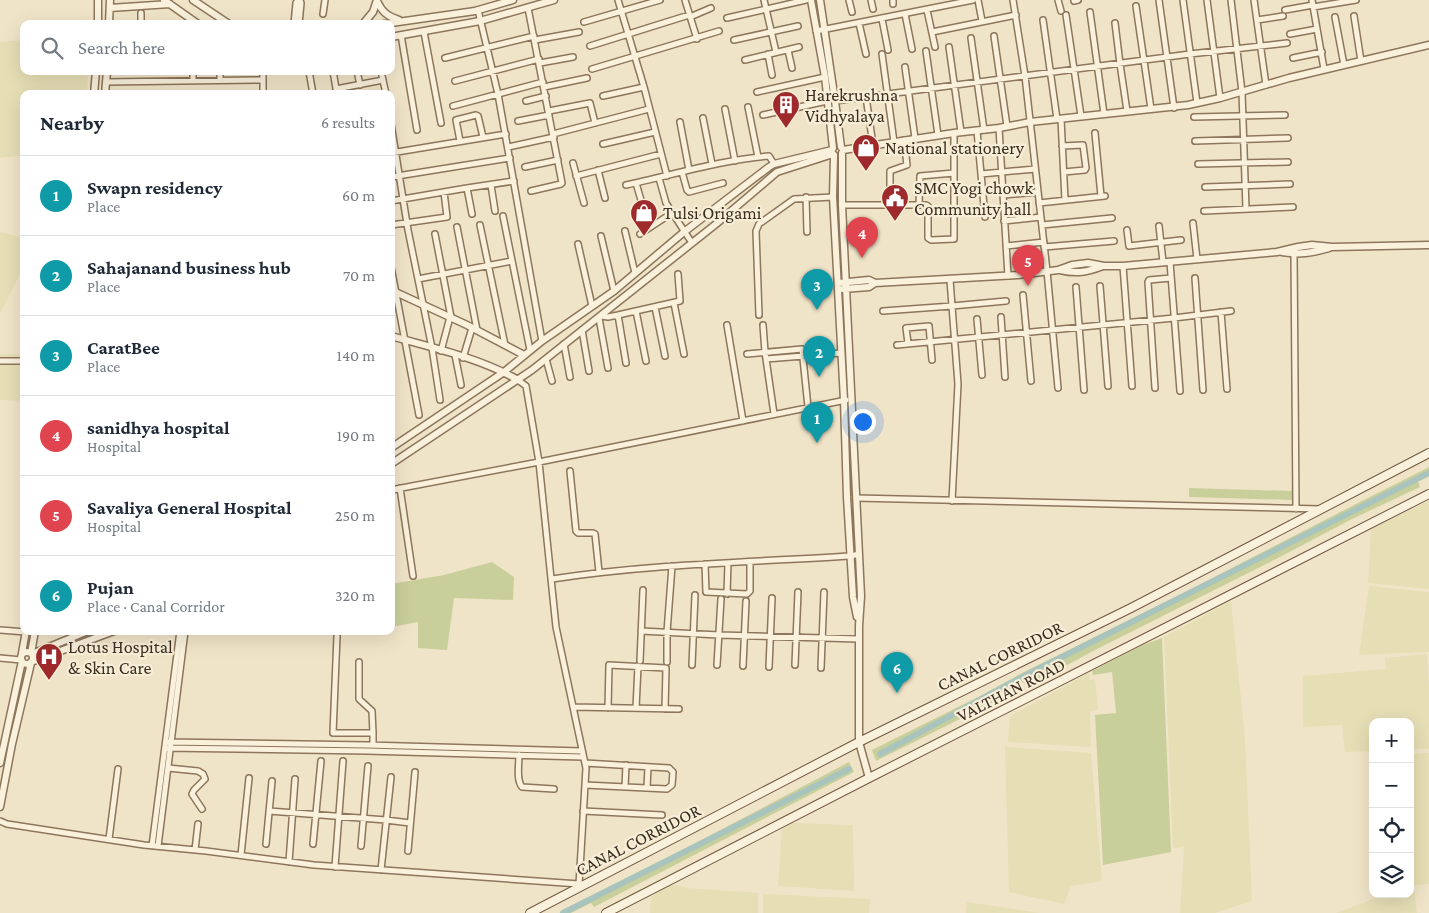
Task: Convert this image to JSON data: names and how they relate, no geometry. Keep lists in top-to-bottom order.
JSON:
{
  "streets": {
    "main road": ["CANAL CORRIDOR", "VALTHAN ROAD"]
  },
  "places": {
    "building": ["Harekrushna Vidhyalaya"],
    "shop": ["National stationery", "Tulsi Origami"],
    "public building": ["SMC Yogi chowk Community hall"],
    "hospital": ["Lotus Hospital & Skin Care"]
  },
  "page": {
    "search": "Search here",
    "heading": ["Nearby", "6 results"],
    "list": [
      {
        "mark": "1",
        "name": "Swapn residency",
        "note": "Place",
        "value": "60 m"
      },
      {
        "mark": "2",
        "name": "Sahajanand business hub",
        "note": "Place",
        "value": "70 m"
      },
      {
        "mark": "3",
        "name": "CaratBee",
        "note": "Place",
        "value": "140 m"
      },
      {
        "mark": "4",
        "name": "sanidhya hospital",
        "note": "Hospital",
        "value": "190 m"
      },
      {
        "mark": "5",
        "name": "Savaliya General Hospital",
        "note": "Hospital",
        "value": "250 m"
      },
      {
        "mark": "6",
        "name": "Pujan",
        "note": "Place · Canal Corridor",
        "value": "320 m"
      }
    ],
    "pins": [
      "4",
      "5",
      "3",
      "2",
      "1",
      "6"
    ],
    "map_buttons": ["+", "−"]
  }
}
